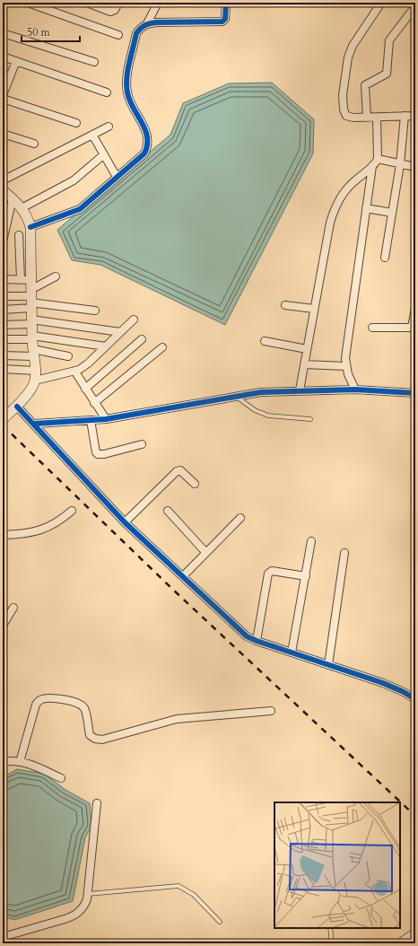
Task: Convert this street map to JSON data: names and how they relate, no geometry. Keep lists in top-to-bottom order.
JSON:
{
  "scale_bar": "50 m"
}
